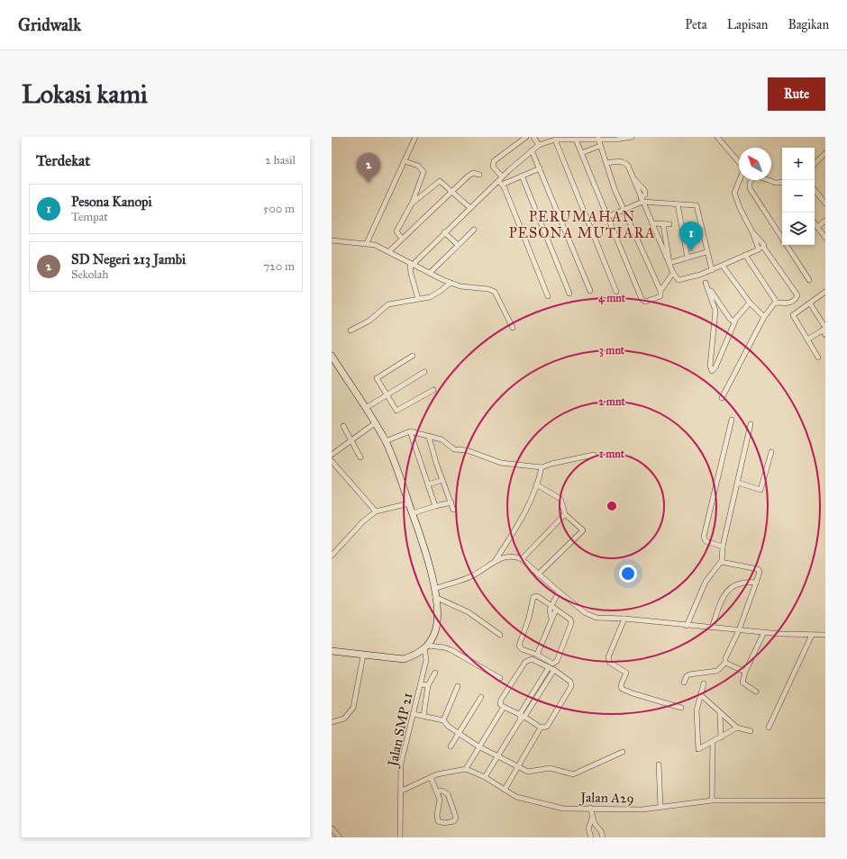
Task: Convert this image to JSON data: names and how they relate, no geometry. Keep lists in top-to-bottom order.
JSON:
{
  "streets": {
    "street": ["Jalan SMP 21", "Jalan A29"]
  },
  "districts": ["PERUMAHAN PESONA MUTIARA"],
  "north": "top left",
  "page": {
    "header": "Gridwalk",
    "nav": ["Peta", "Lapisan", "Bagikan"],
    "buttons": "Rute",
    "title": "Lokasi kami",
    "heading": ["Terdekat", "2 hasil"],
    "map_buttons": ["+", "−"],
    "pins": ["2", "1"],
    "list": [
      {
        "mark": "1",
        "name": "Pesona Kanopi",
        "note": "Tempat",
        "value": "500 m"
      },
      {
        "mark": "2",
        "name": "SD Negeri 213 Jambi",
        "note": "Sekolah",
        "value": "720 m"
      }
    ]
  },
  "rings": [
    "4 mnt",
    "3 mnt",
    "2 mnt",
    "1 mnt"
  ]
}
